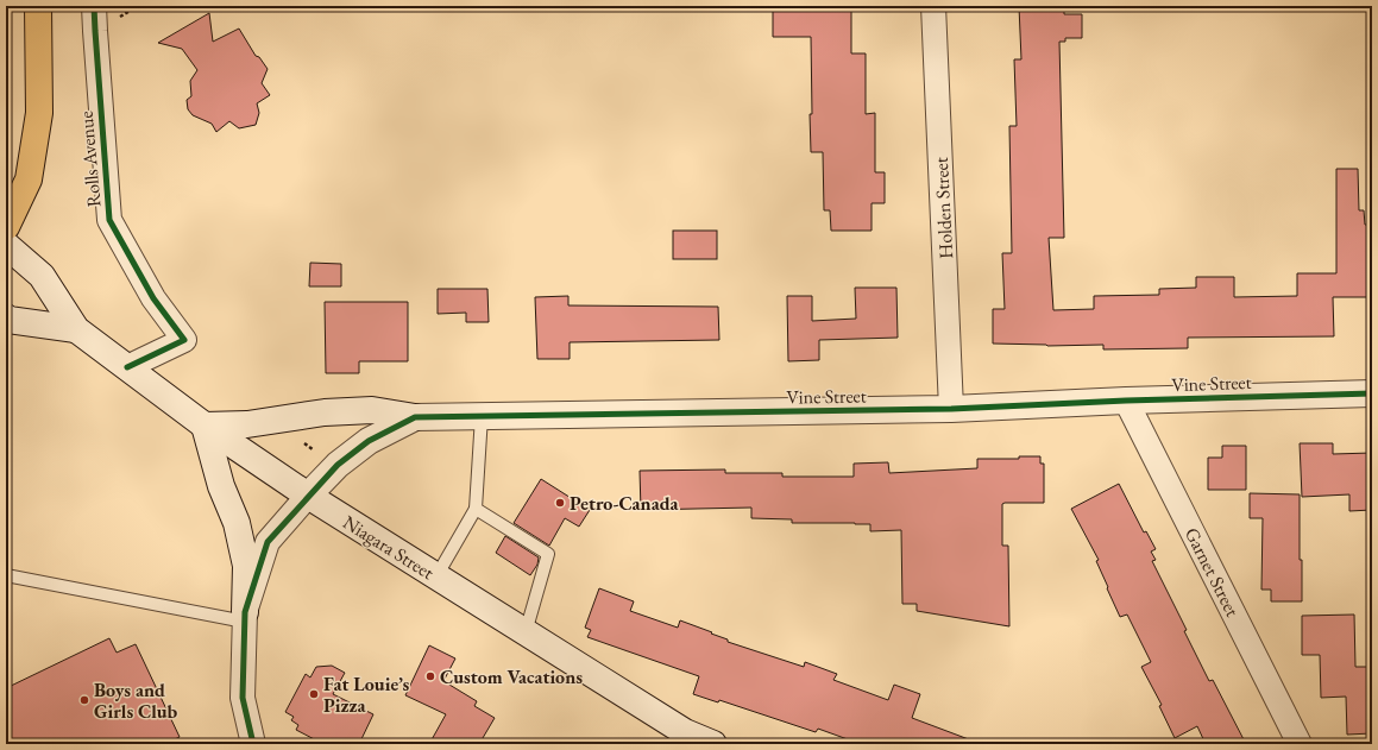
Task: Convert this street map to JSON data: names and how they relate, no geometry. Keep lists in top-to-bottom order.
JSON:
{
  "streets": {
    "main road": ["Vine Street", "Niagara Street"],
    "street": ["Rolls Avenue", "Holden Street", "Garnet Street"]
  },
  "crossings": [
    ["Rolls Avenue", "Niagara Street"],
    ["Holden Street", "Vine Street"],
    ["Vine Street", "Niagara Street"],
    ["Vine Street", "Garnet Street"]
  ],
  "places": [
    "Petro-Canada",
    "Custom Vacations",
    "Fat Louie’s Pizza",
    "Boys and Girls Club"
  ]
}
